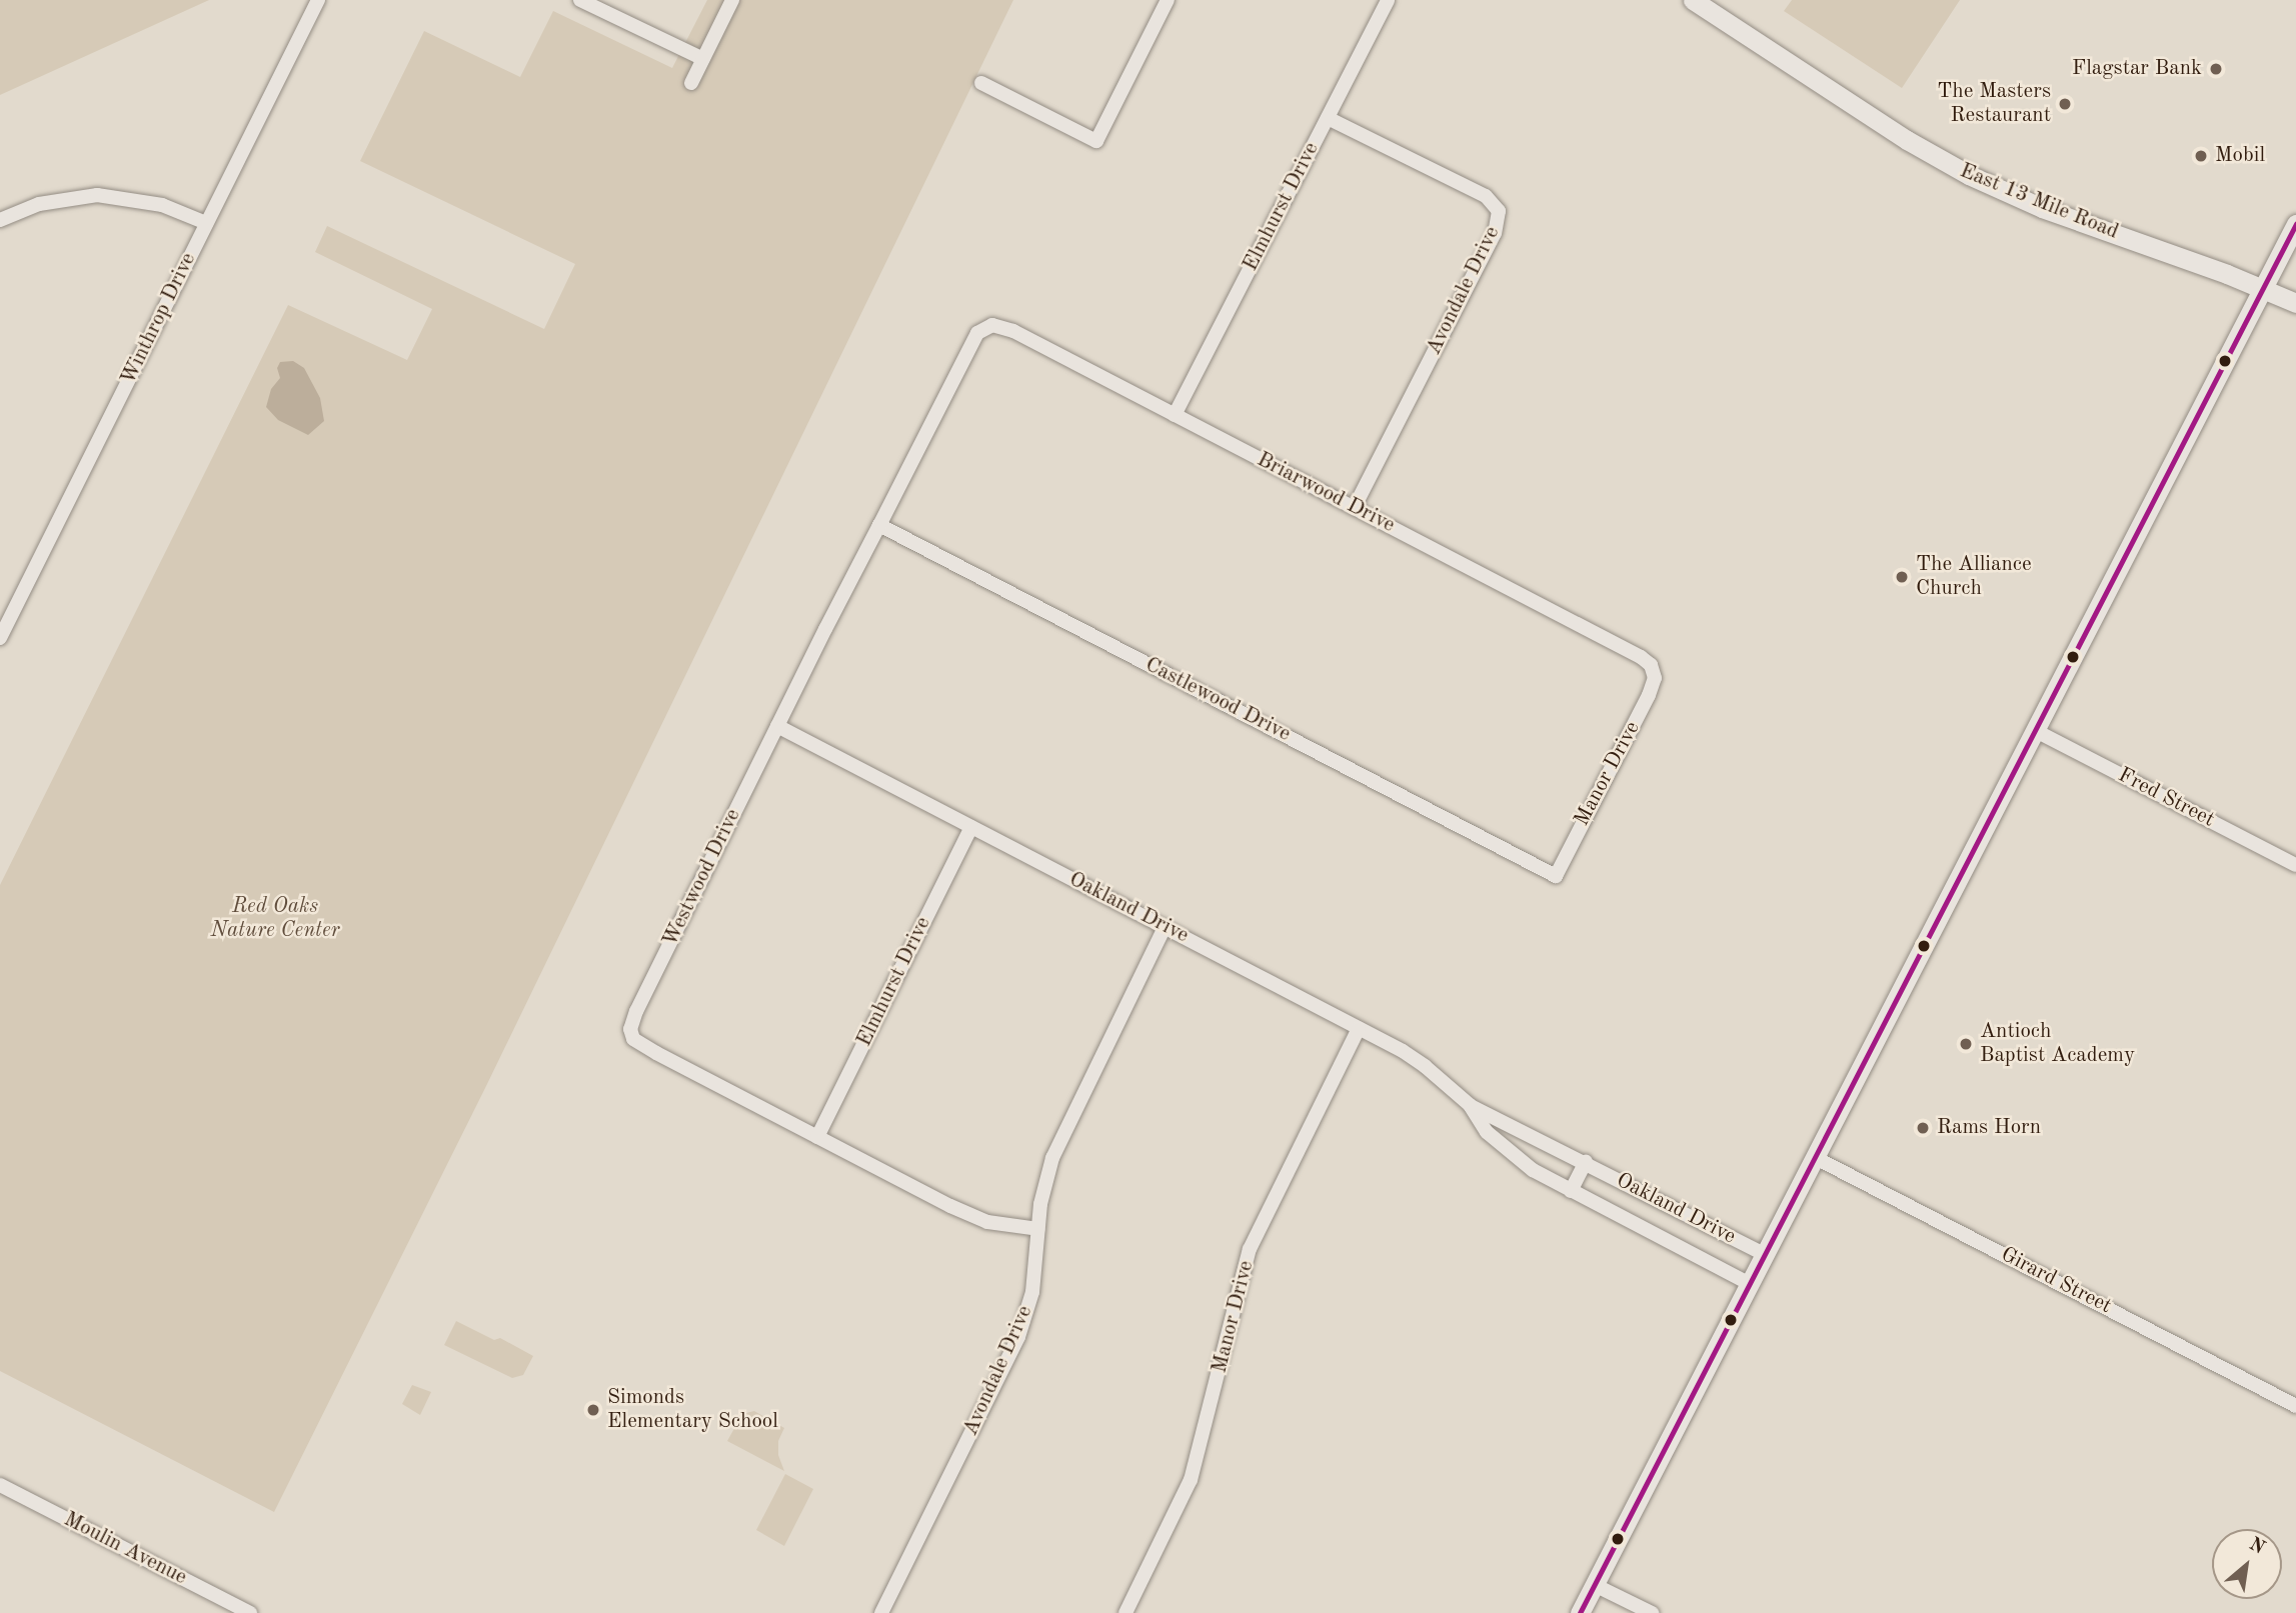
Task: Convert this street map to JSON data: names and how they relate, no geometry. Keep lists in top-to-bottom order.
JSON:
{
  "streets": {
    "main road": ["East 13 Mile Road"],
    "street": [
      "Elmhurst Drive",
      "Avondale Drive",
      "Winthrop Drive",
      "Briarwood Drive",
      "Castlewood Drive",
      "Manor Drive",
      "Fred Street",
      "Westwood Drive",
      "Oakland Drive",
      "Girard Street",
      "Moulin Avenue"
    ]
  },
  "crossings": [
    ["Elmhurst Drive", "Avondale Drive"],
    ["Elmhurst Drive", "Briarwood Drive"],
    ["Elmhurst Drive", "Westwood Drive"],
    ["Elmhurst Drive", "Oakland Drive"],
    ["Avondale Drive", "Briarwood Drive"],
    ["Avondale Drive", "Westwood Drive"],
    ["Avondale Drive", "Oakland Drive"],
    ["Briarwood Drive", "Manor Drive"],
    ["Briarwood Drive", "Westwood Drive"],
    ["Castlewood Drive", "Manor Drive"],
    ["Castlewood Drive", "Westwood Drive"],
    ["Manor Drive", "Oakland Drive"],
    ["Westwood Drive", "Oakland Drive"]
  ],
  "parks": ["Red Oaks Nature Center"],
  "places": [
    "Flagstar Bank",
    "The Masters Restaurant",
    "Mobil",
    "The Alliance Church",
    "Antioch Baptist Academy",
    "Rams Horn",
    "Simonds Elementary School"
  ],
  "north": "top right"
}
